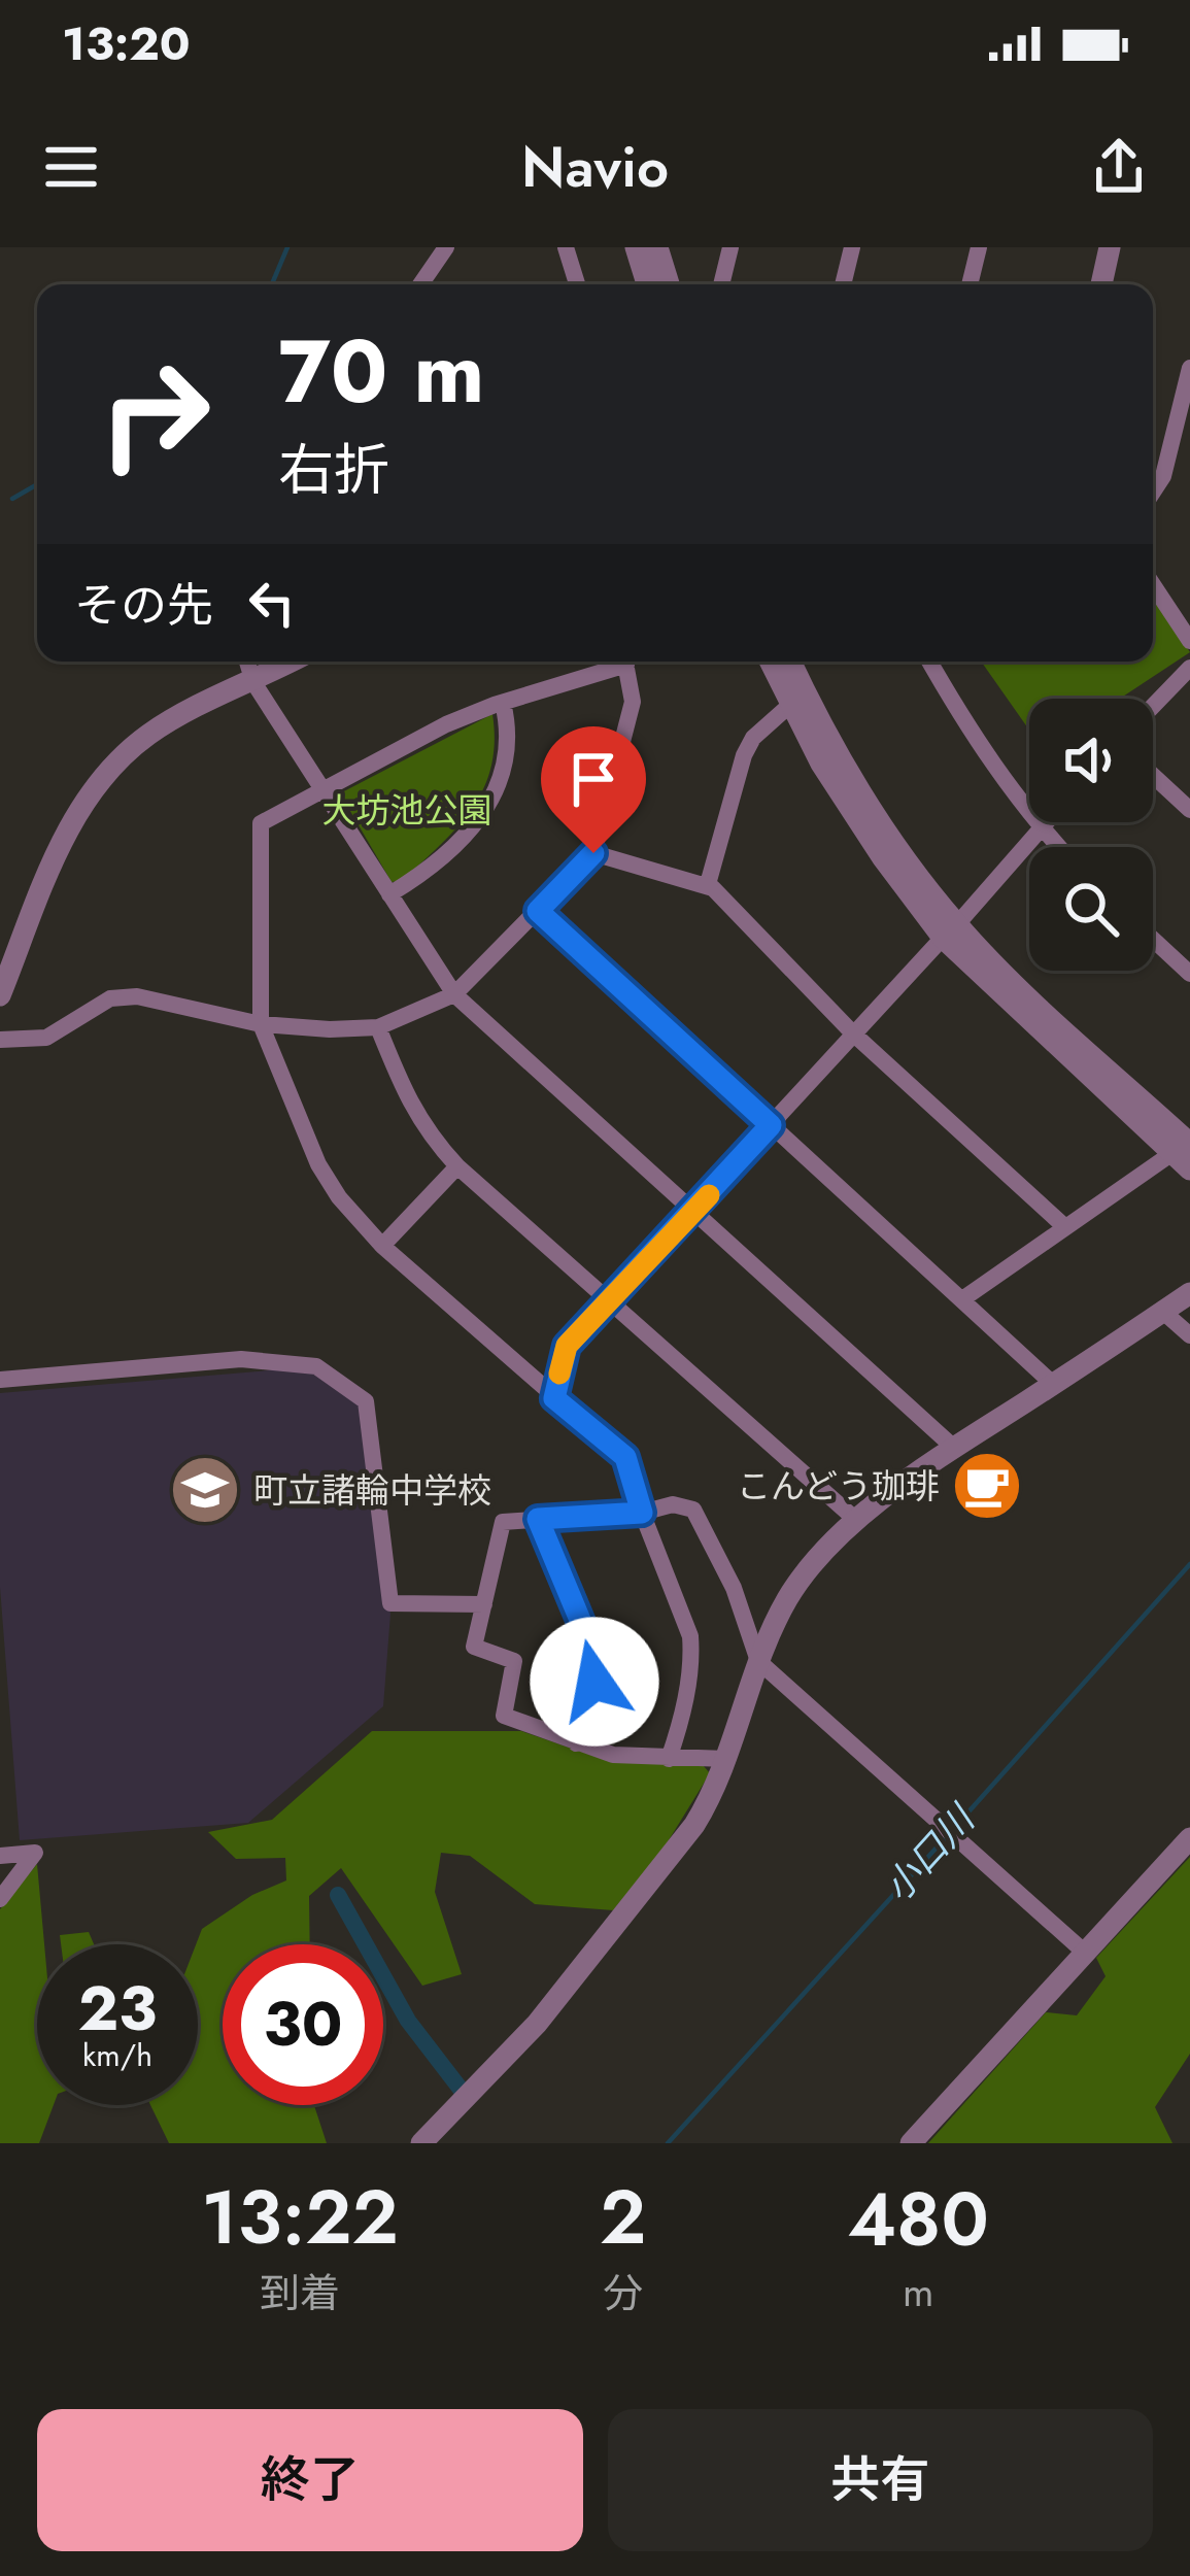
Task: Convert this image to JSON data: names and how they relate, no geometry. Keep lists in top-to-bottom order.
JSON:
{
  "water": ["小口川"],
  "parks": ["大坊池公園"],
  "places": {
    "cafe": ["こんどう珈琲"],
    "school or university": ["町立諸輪中学校"]
  },
  "page": {
    "status": "13:20",
    "header": "Navio",
    "turn": ["70 m", "右折"],
    "then": "その先",
    "speed": "23 km/h",
    "limit": "30",
    "eta": [
      "13:22",
      "到着",
      "2",
      "分",
      "480",
      "m"
    ],
    "buttons": ["終了", "共有"]
  }
}
